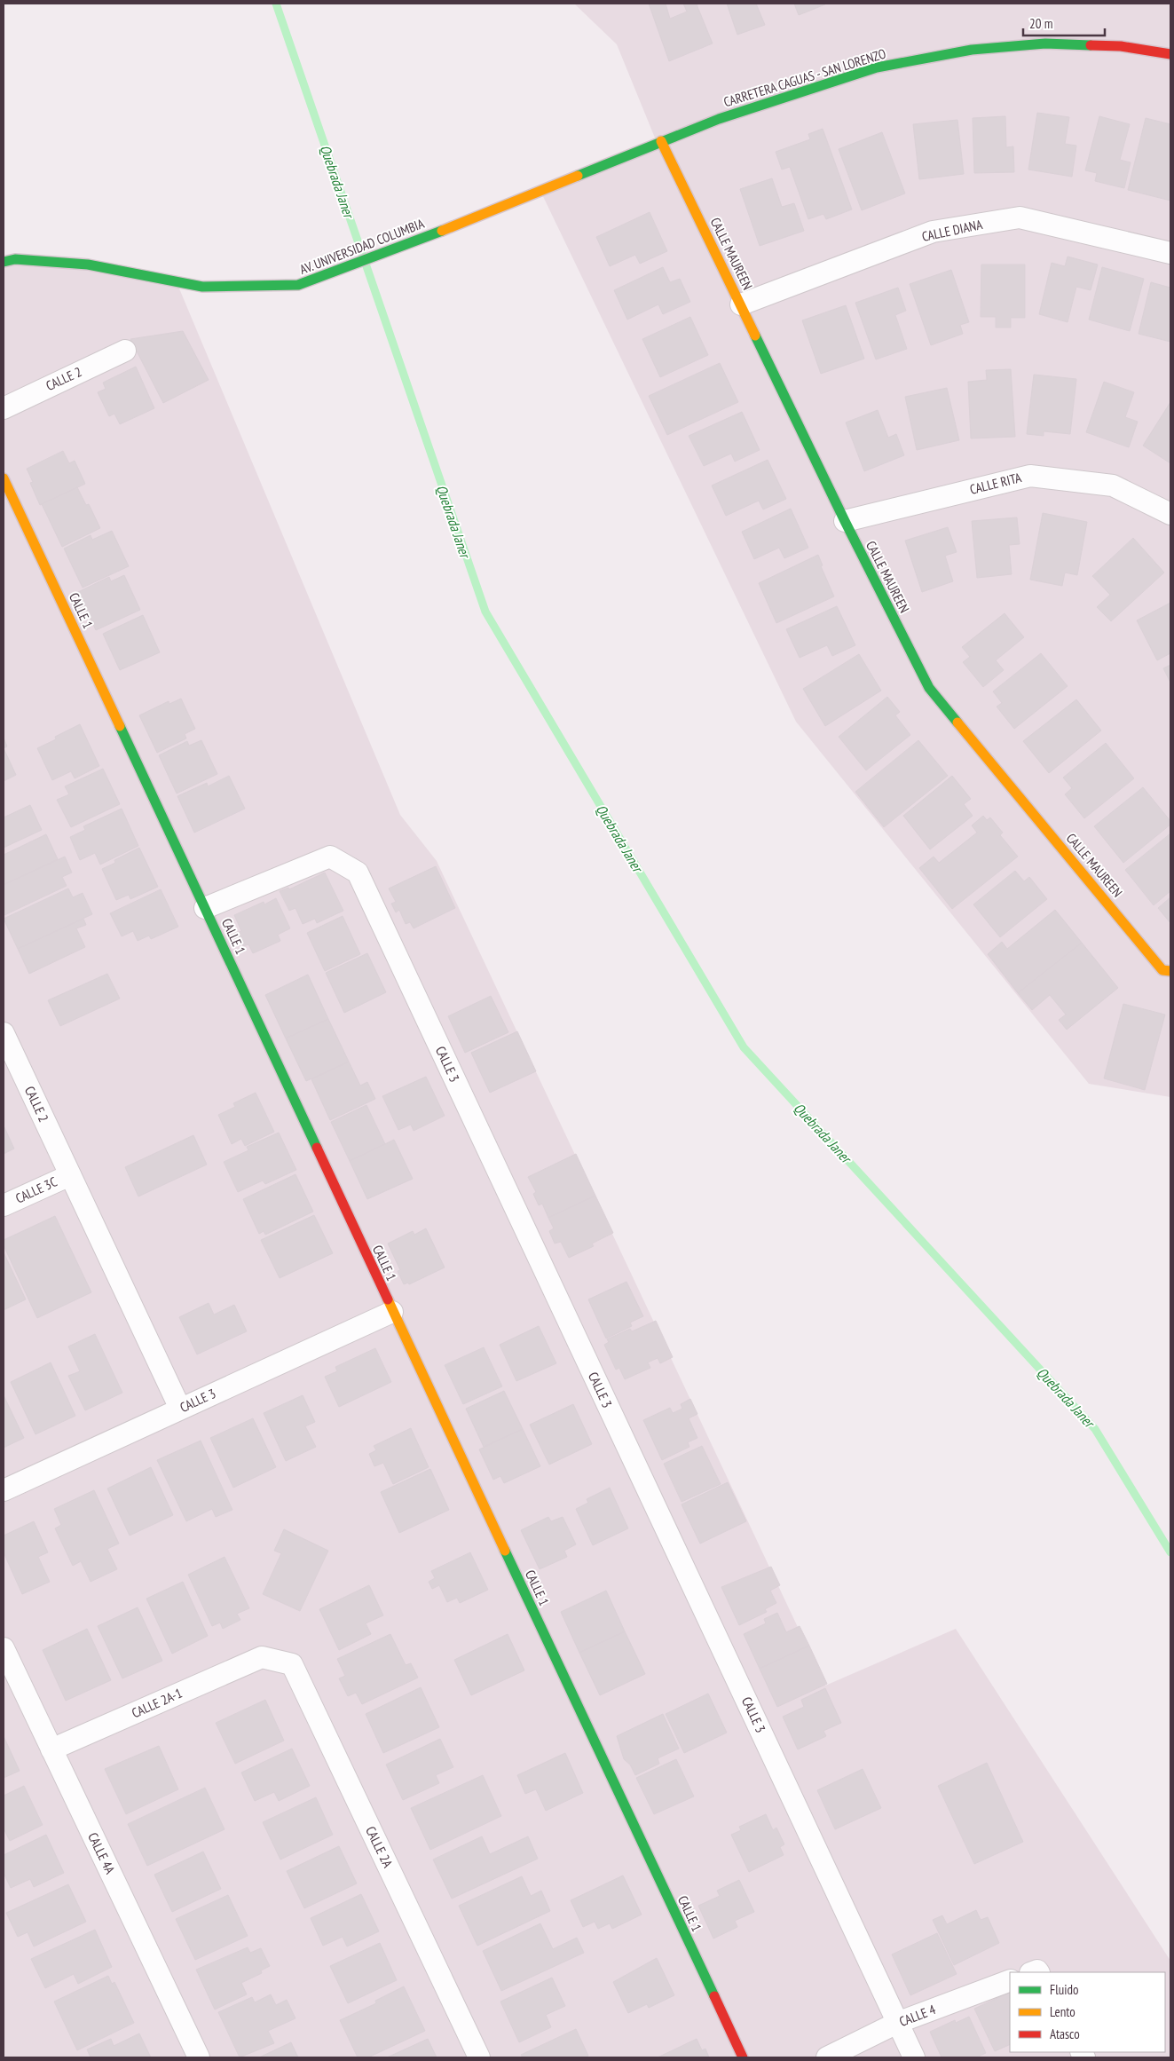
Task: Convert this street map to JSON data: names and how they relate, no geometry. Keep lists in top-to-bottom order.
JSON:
{
  "streets": {
    "street": [
      "CARRETERA CAGUAS - SAN LORENZO",
      "CALLE DIANA",
      "AV. UNIVERSIDAD COLUMBIA",
      "CALLE MAUREEN",
      "CALLE 2",
      "CALLE RITA",
      "CALLE 1",
      "CALLE 3",
      "CALLE 3C",
      "CALLE 2A-1",
      "CALLE 2A",
      "CALLE 4A",
      "CALLE 4"
    ]
  },
  "crossings": [
    ["CARRETERA CAGUAS - SAN LORENZO", "AV. UNIVERSIDAD COLUMBIA"],
    ["CARRETERA CAGUAS - SAN LORENZO", "CALLE MAUREEN"],
    ["CALLE DIANA", "CALLE MAUREEN"],
    ["AV. UNIVERSIDAD COLUMBIA", "CALLE MAUREEN"],
    ["CALLE MAUREEN", "CALLE RITA"],
    ["CALLE 2", "CALLE 3"],
    ["CALLE 2", "CALLE 3C"],
    ["CALLE 1", "CALLE 3"],
    ["CALLE 3", "CALLE 4"],
    ["CALLE 2A-1", "CALLE 2A"],
    ["CALLE 2A-1", "CALLE 4A"]
  ],
  "water": ["Quebrada Janer"],
  "legend": ["Fluido", "Lento", "Atasco"],
  "scale_bar": "20 m"
}
